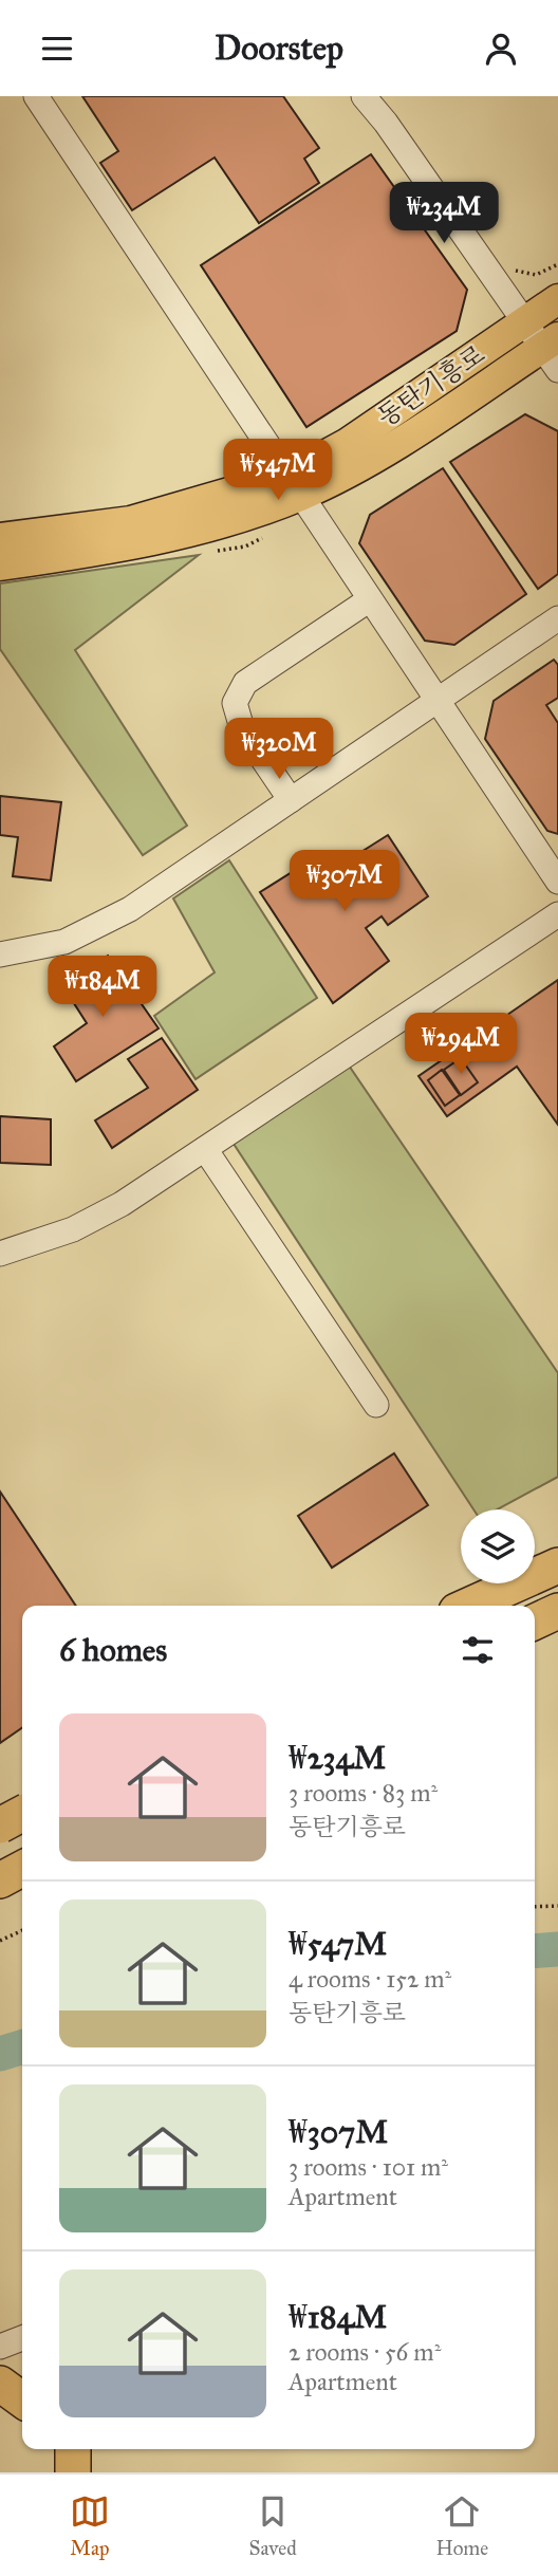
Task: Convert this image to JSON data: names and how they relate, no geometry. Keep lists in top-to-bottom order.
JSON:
{
  "streets": {
    "main road": ["동탄기흥로"]
  },
  "page": {
    "header": "Doorstep",
    "price": [
      "₩234M",
      "₩547M",
      "₩320M",
      "₩307M",
      "₩184M",
      "₩294M"
    ],
    "heading": "6 homes",
    "list": [
      {
        "name": "₩234M",
        "note": "3 rooms · 83 m² · 동탄기흥로"
      },
      {
        "name": "₩547M",
        "note": "4 rooms · 152 m² · 동탄기흥로"
      },
      {
        "name": "₩307M",
        "note": "3 rooms · 101 m² · Apartment"
      },
      {
        "name": "₩184M",
        "note": "2 rooms · 56 m² · Apartment"
      }
    ],
    "tabs": ["Map", "Saved", "Home"]
  }
}
